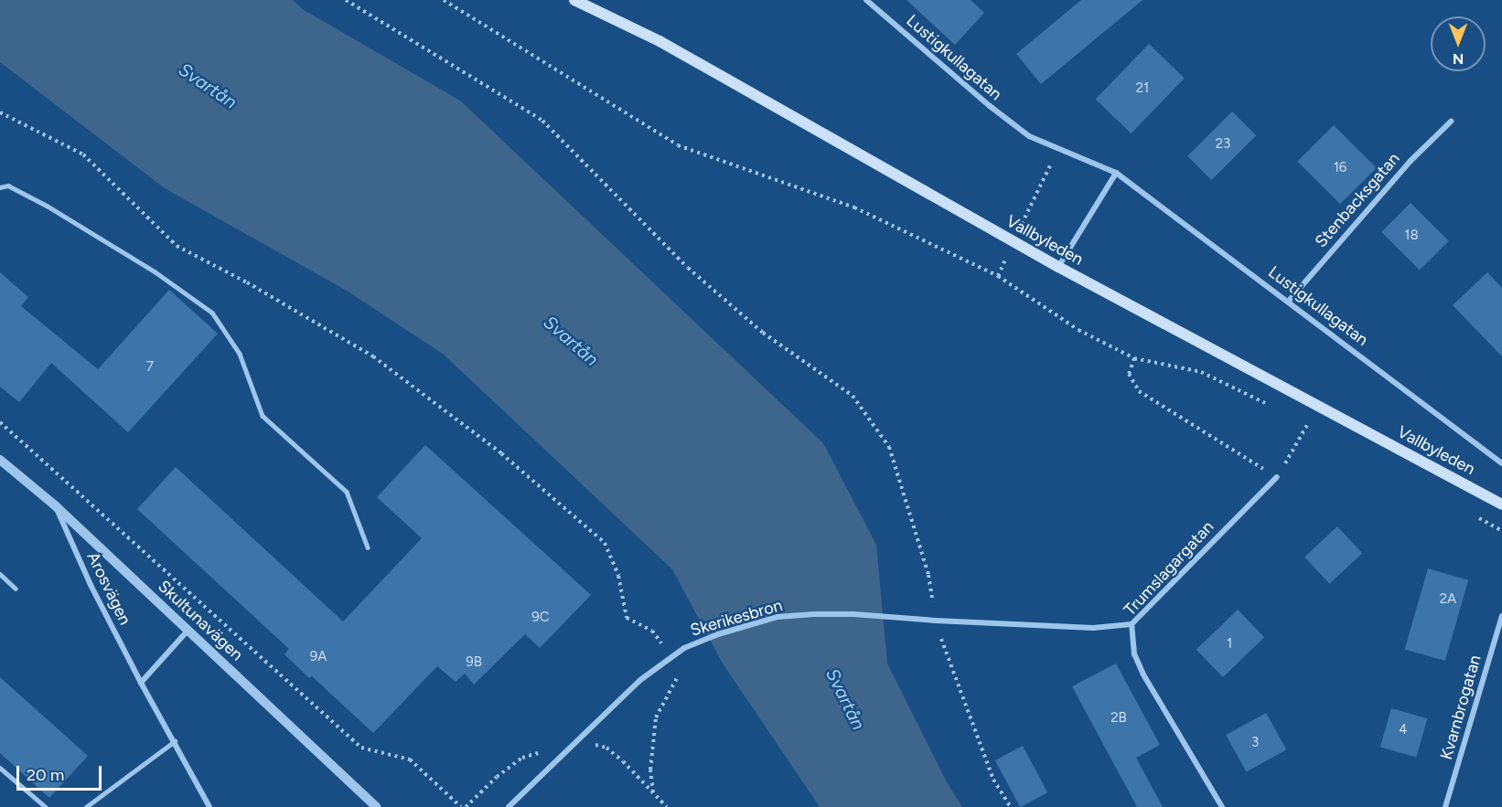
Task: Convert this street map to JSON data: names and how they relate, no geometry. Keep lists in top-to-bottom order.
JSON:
{
  "streets": {
    "main road": ["Vallbyleden"],
    "street": [
      "Lustigkullagatan",
      "Stenbacksgatan",
      "Trumslagargatan",
      "Arosvägen",
      "Skerikesbron",
      "Skultunavägen",
      "Kvarnbrogatan"
    ]
  },
  "crossings": [
    ["Lustigkullagatan", "Stenbacksgatan"],
    ["Trumslagargatan", "Skerikesbron"],
    ["Arosvägen", "Skultunavägen"]
  ],
  "water": ["Svartån"],
  "house_numbers": [
    "21",
    "23",
    "16",
    "18",
    "7",
    "2A",
    "9C",
    "1",
    "9A",
    "9B",
    "2B",
    "4",
    "3"
  ],
  "scale_bar": "20 m",
  "north": "bottom"
}
